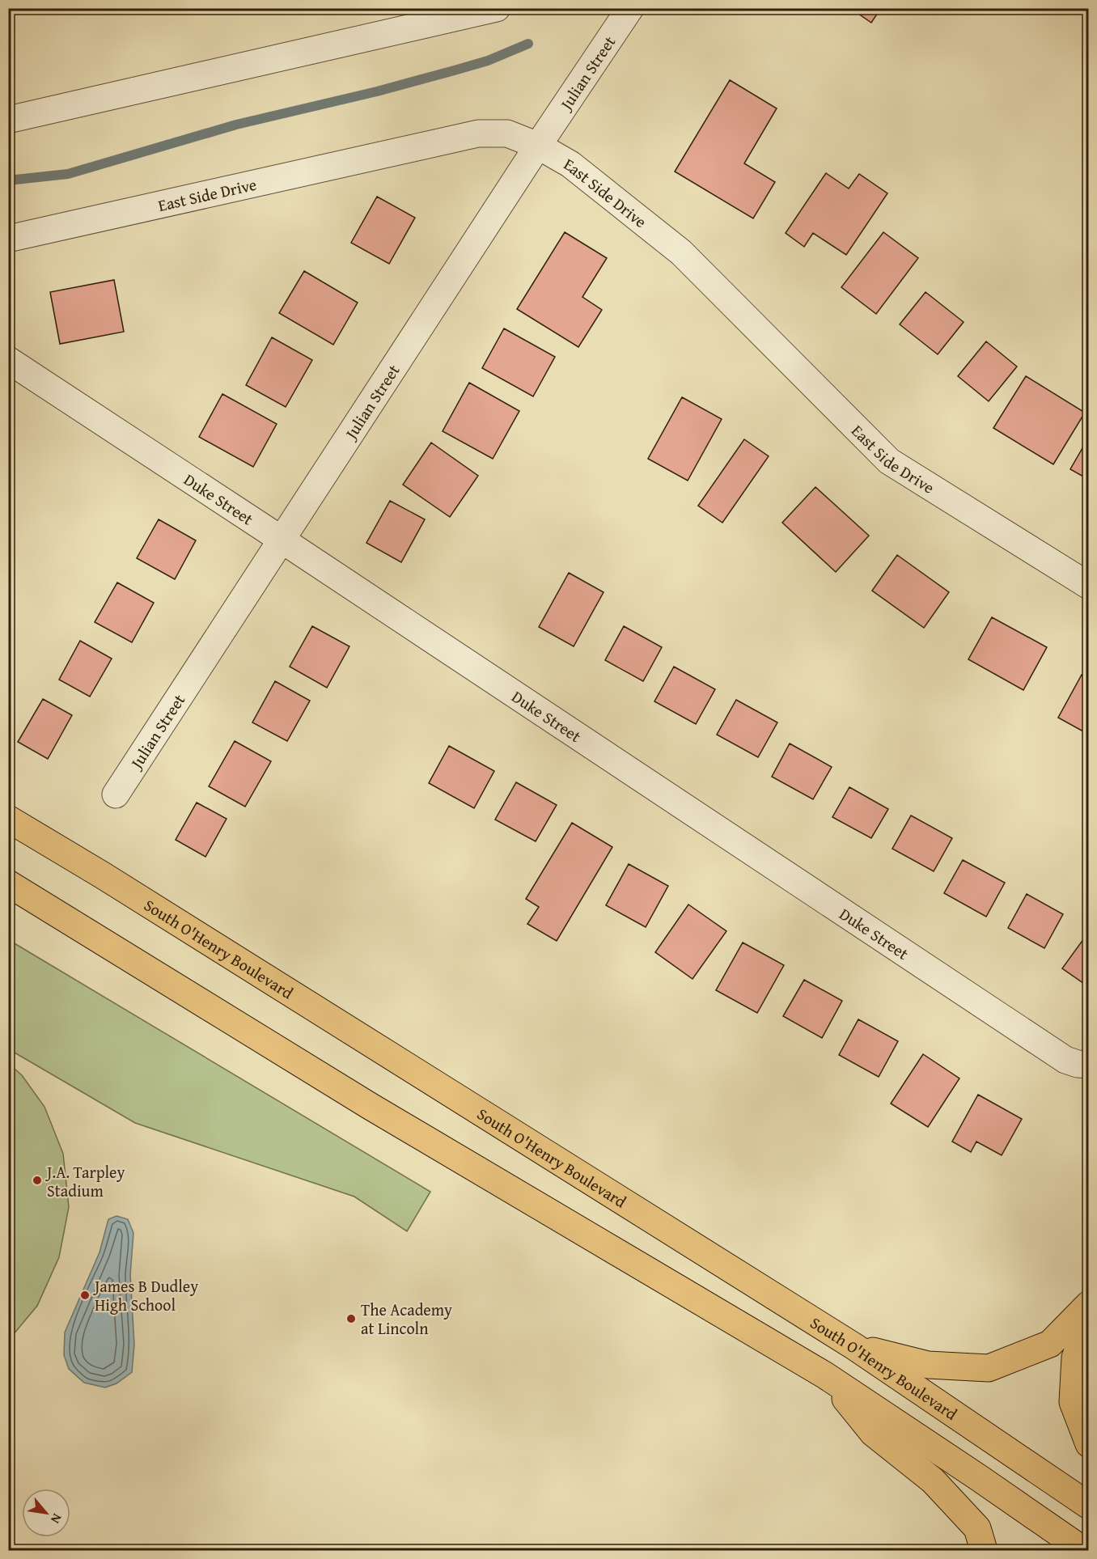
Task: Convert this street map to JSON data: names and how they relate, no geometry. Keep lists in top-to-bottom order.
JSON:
{
  "streets": {
    "highway": ["South O'Henry Boulevard"],
    "street": ["Julian Street", "East Side Drive", "Duke Street"]
  },
  "crossings": [
    ["Julian Street", "East Side Drive"],
    ["Julian Street", "Duke Street"]
  ],
  "places": ["J.A. Tarpley Stadium", "James B Dudley High School", "The Academy at Lincoln"],
  "north": "bottom right"
}
